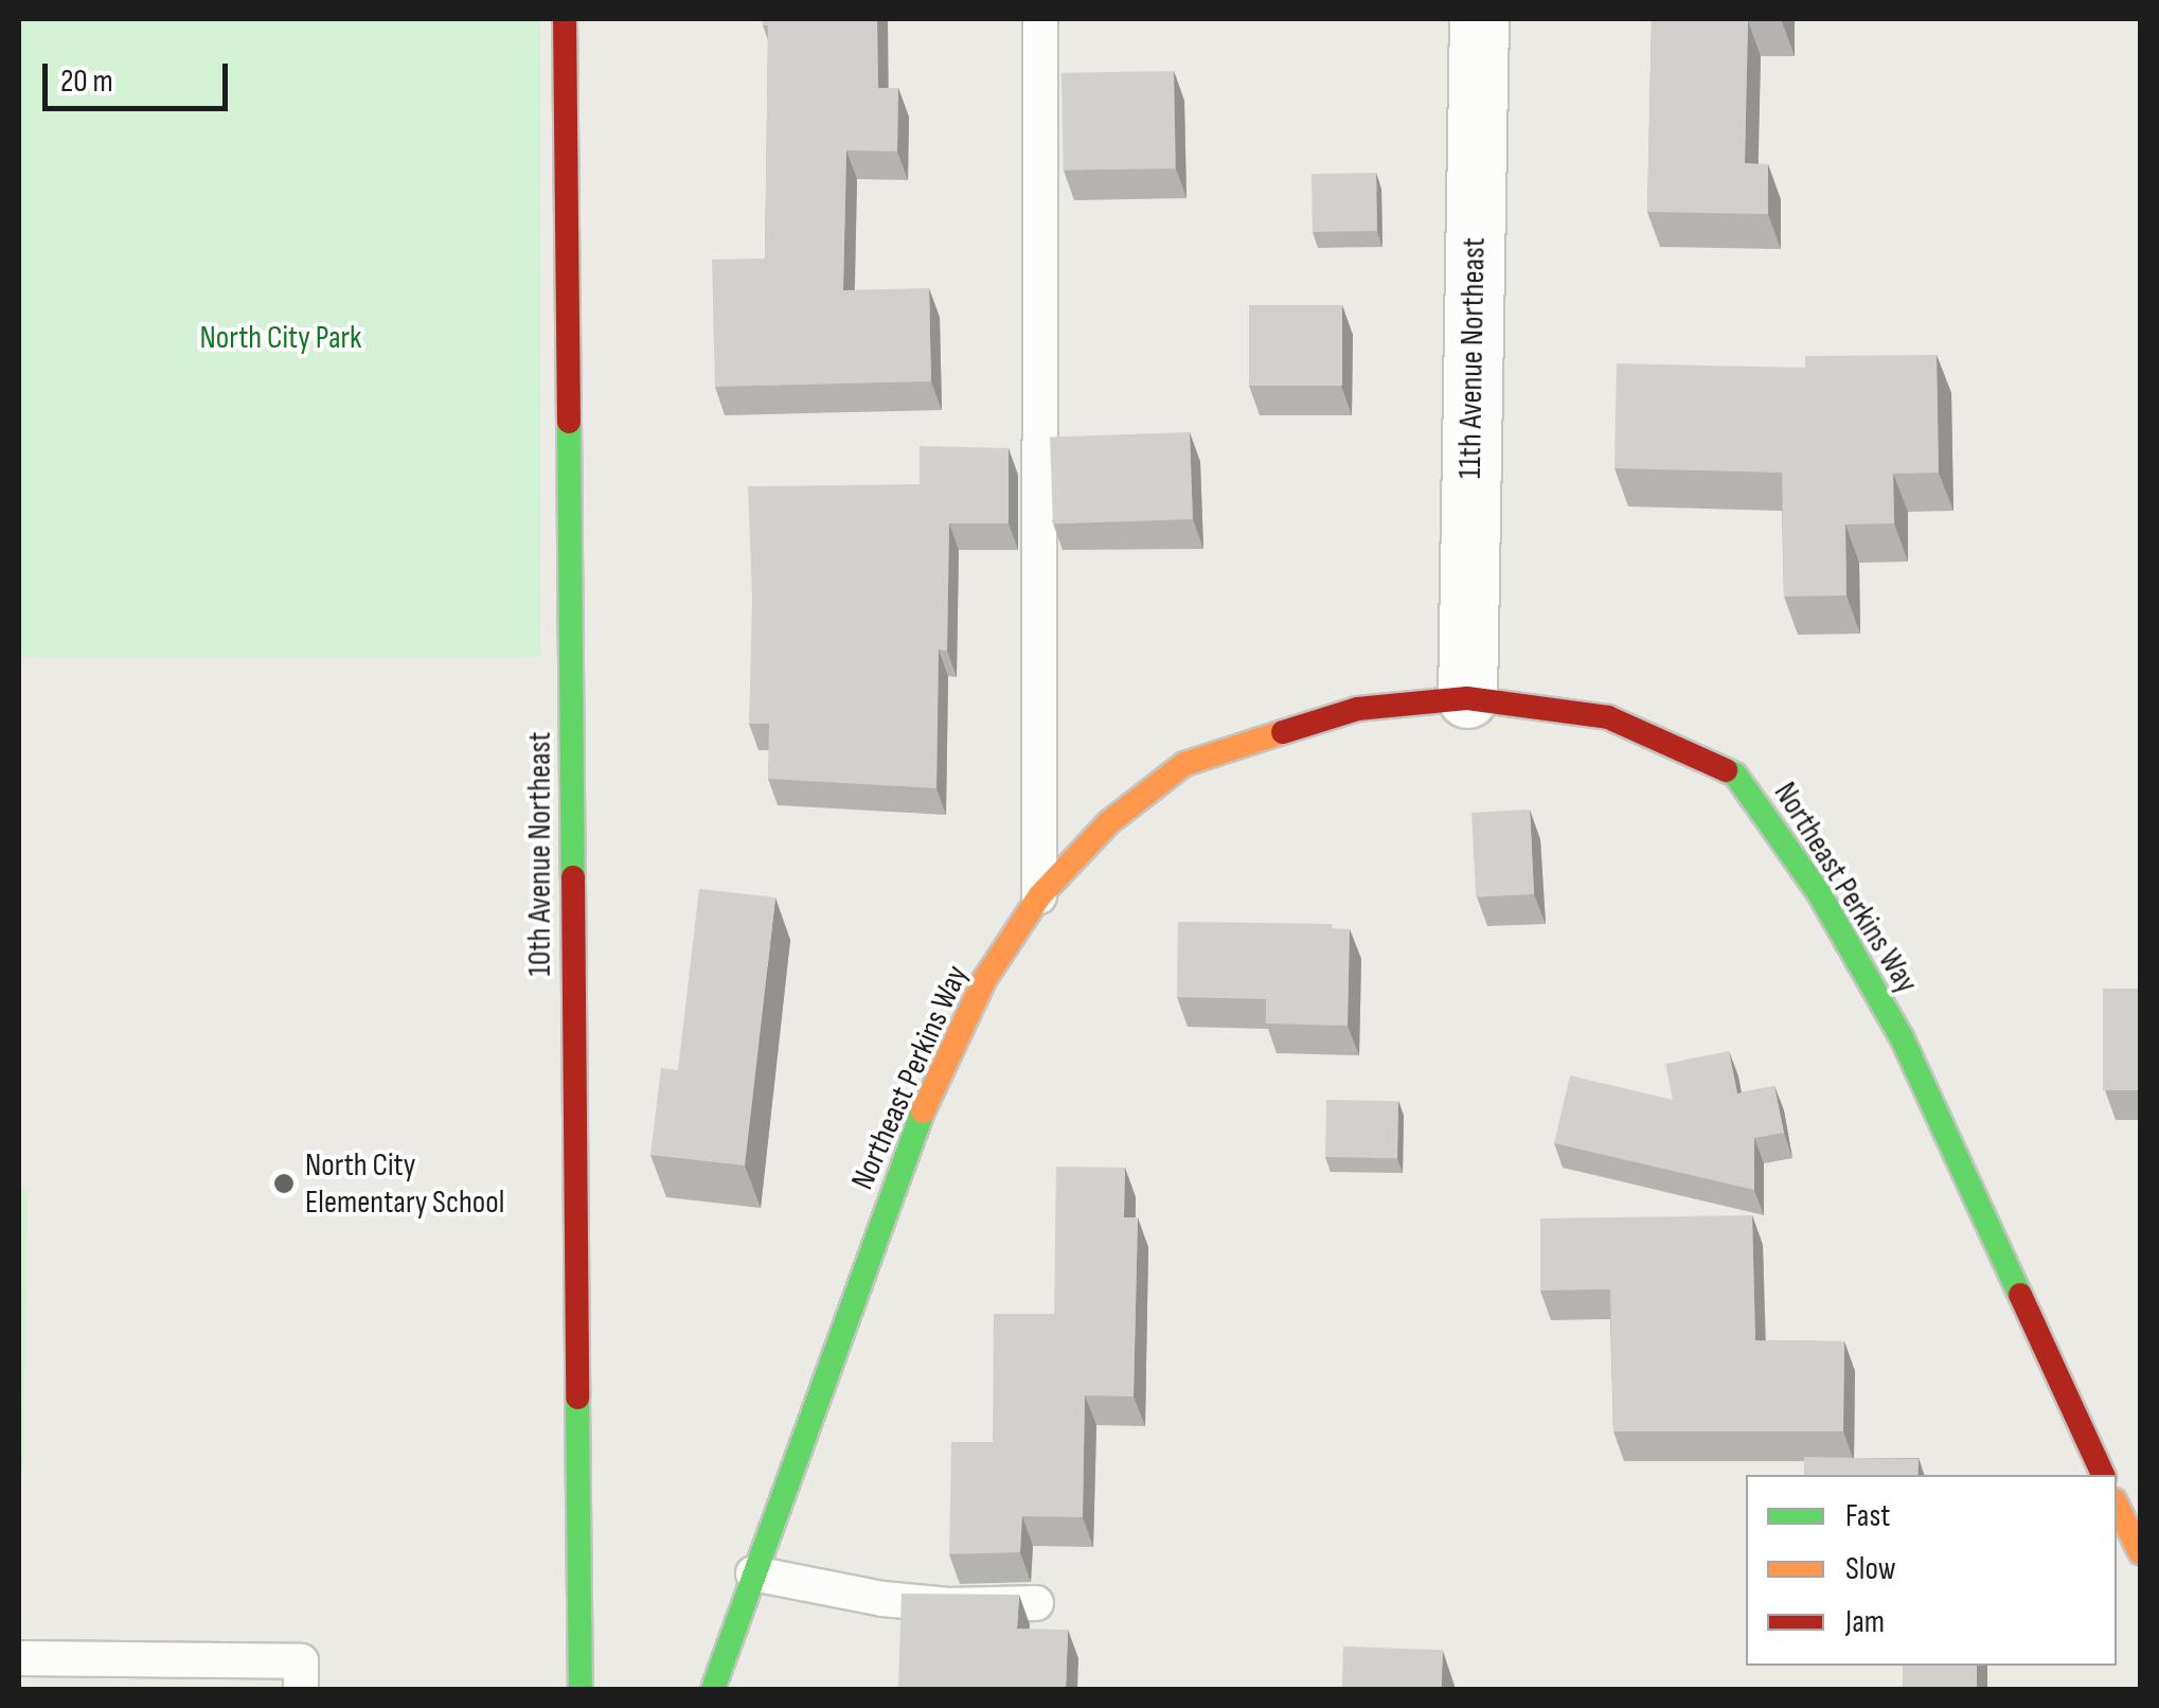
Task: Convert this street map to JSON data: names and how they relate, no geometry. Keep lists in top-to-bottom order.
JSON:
{
  "streets": {
    "main road": ["10th Avenue Northeast", "Northeast Perkins Way"],
    "street": ["11th Avenue Northeast"]
  },
  "crossings": [
    ["11th Avenue Northeast", "Northeast Perkins Way"]
  ],
  "parks": ["North City Park"],
  "places": ["North City Elementary School"],
  "legend": ["Fast", "Slow", "Jam"],
  "scale_bar": "20 m"
}
